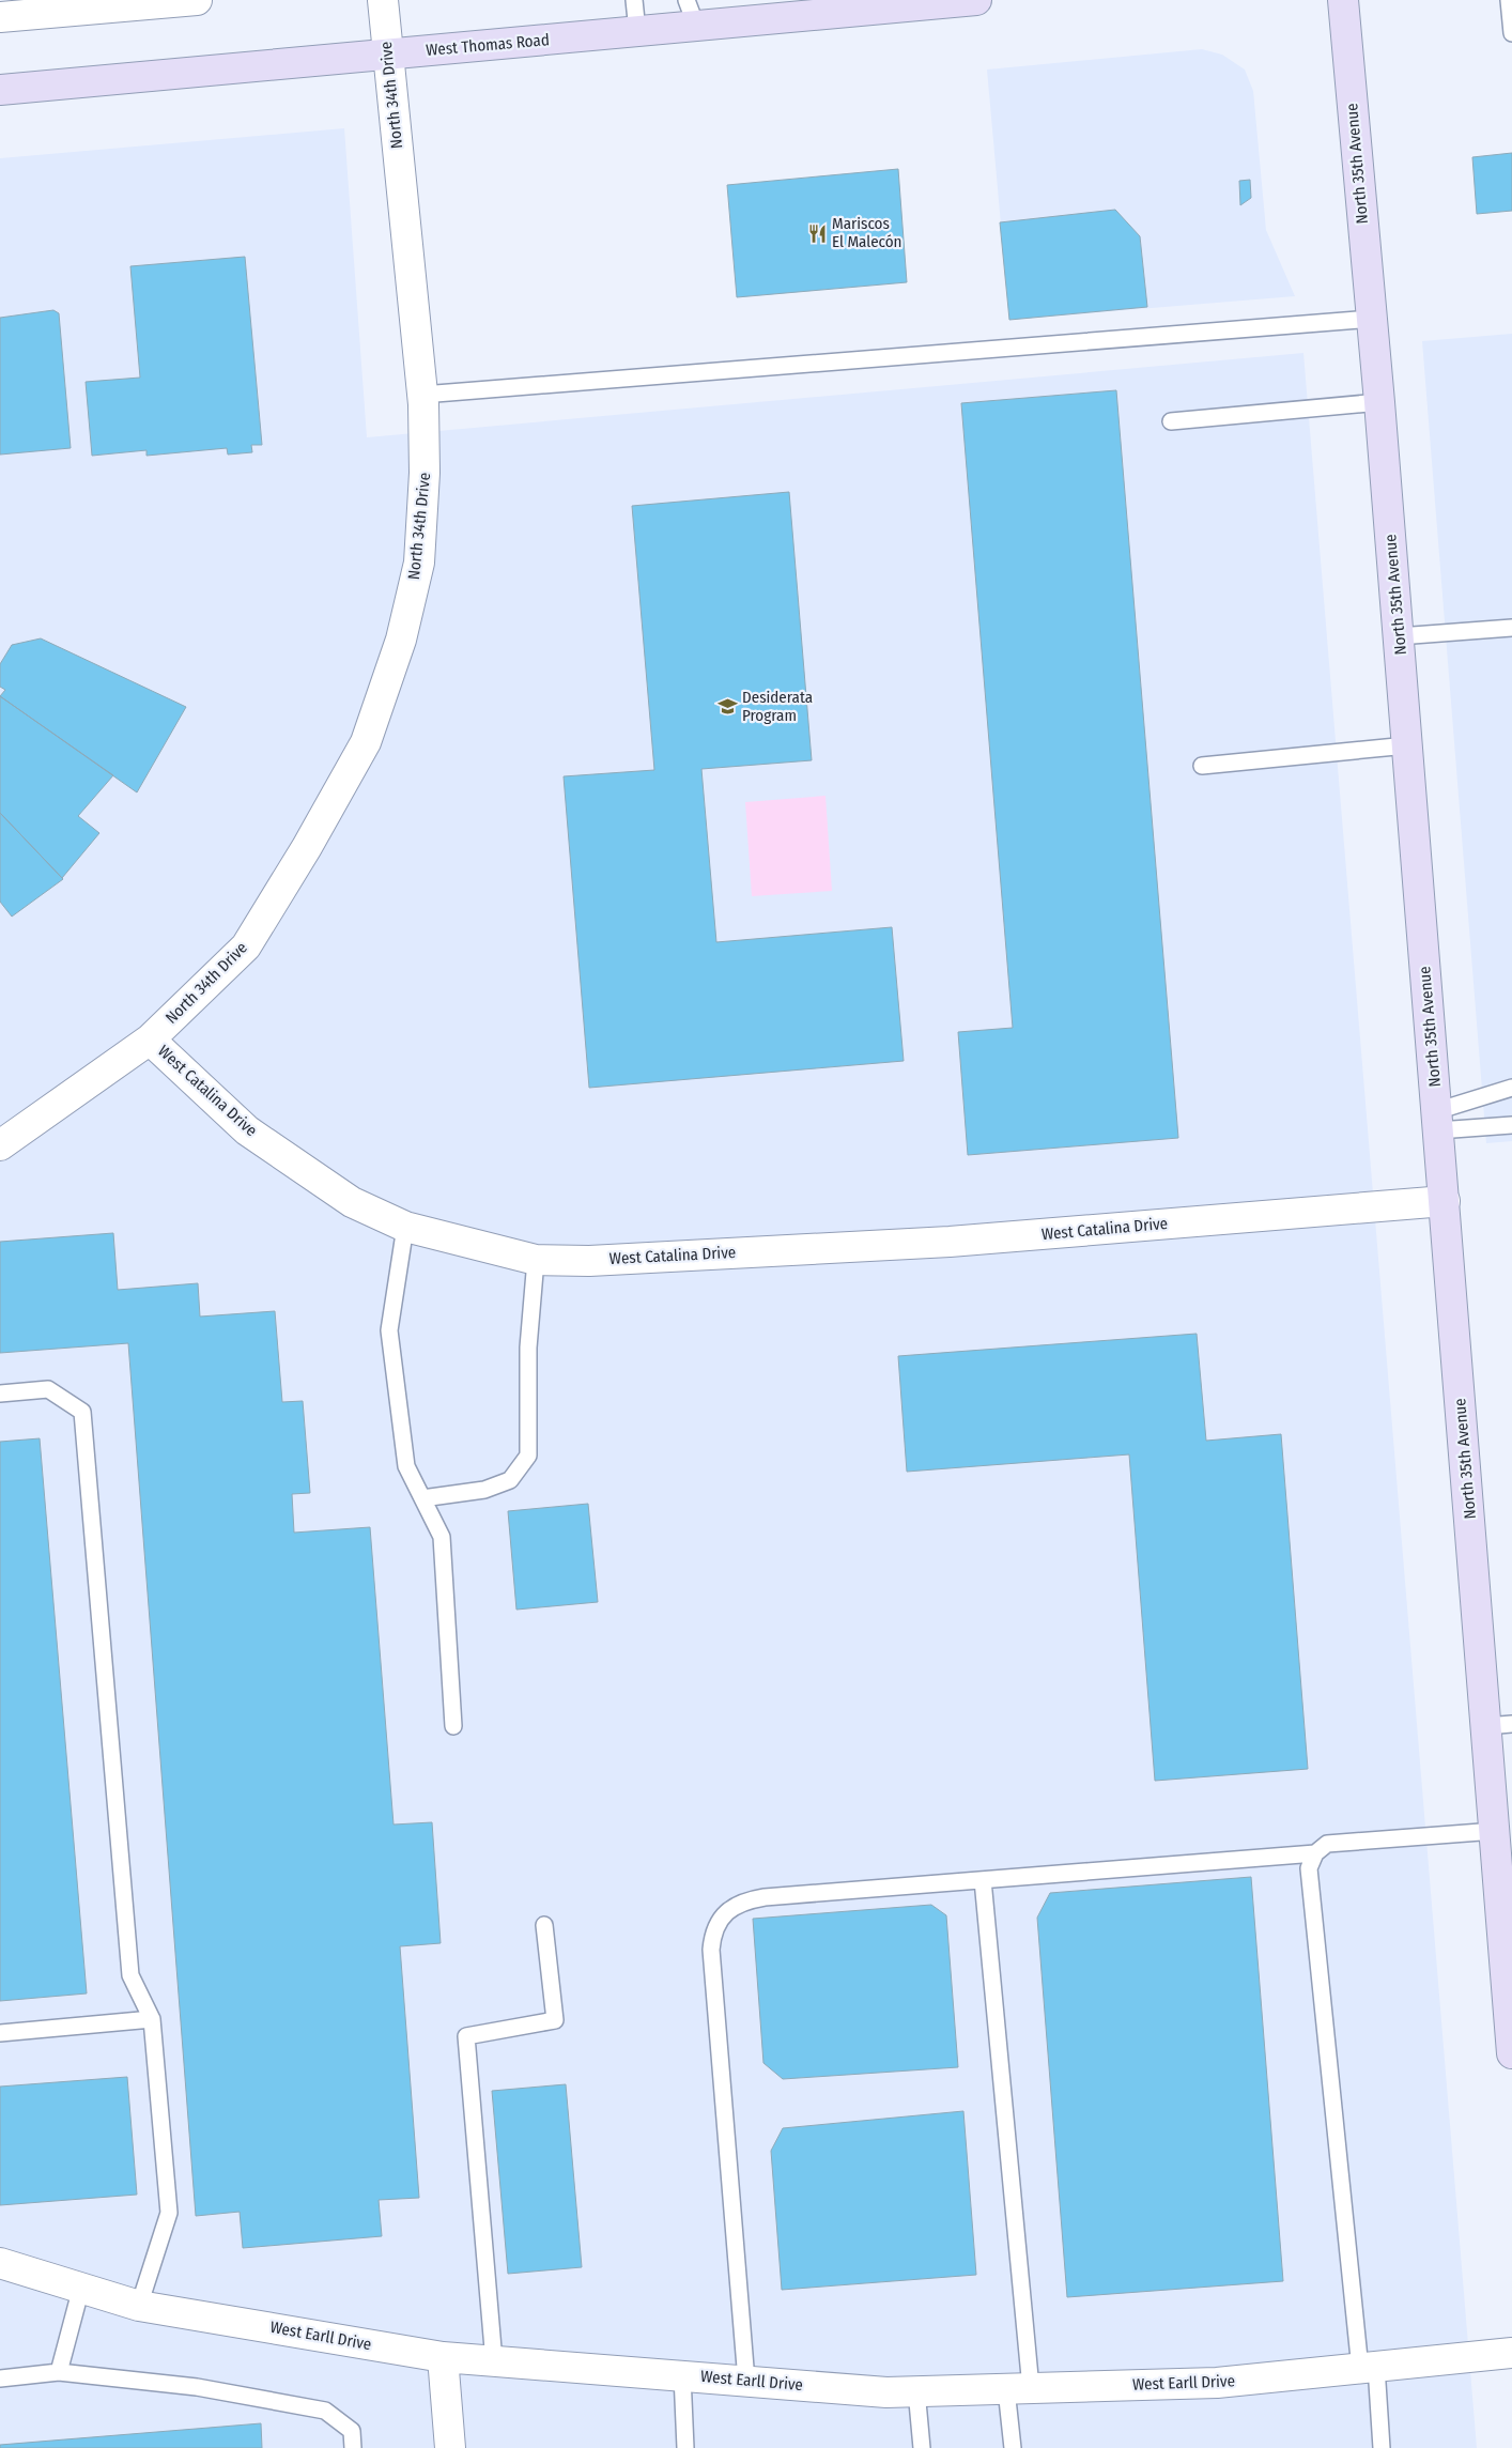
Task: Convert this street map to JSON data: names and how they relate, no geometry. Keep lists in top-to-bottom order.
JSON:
{
  "streets": {
    "main road": ["West Thomas Road", "North 35th Avenue"],
    "street": ["North 34th Drive", "West Catalina Drive", "West Earll Drive"]
  },
  "crossings": [
    ["West Thomas Road", "North 34th Drive"],
    ["North 34th Drive", "West Catalina Drive"],
    ["North 35th Avenue", "West Catalina Drive"]
  ],
  "places": {
    "restaurant": ["Mariscos El Malecón"],
    "school or university": ["Desiderata Program"]
  }
}
